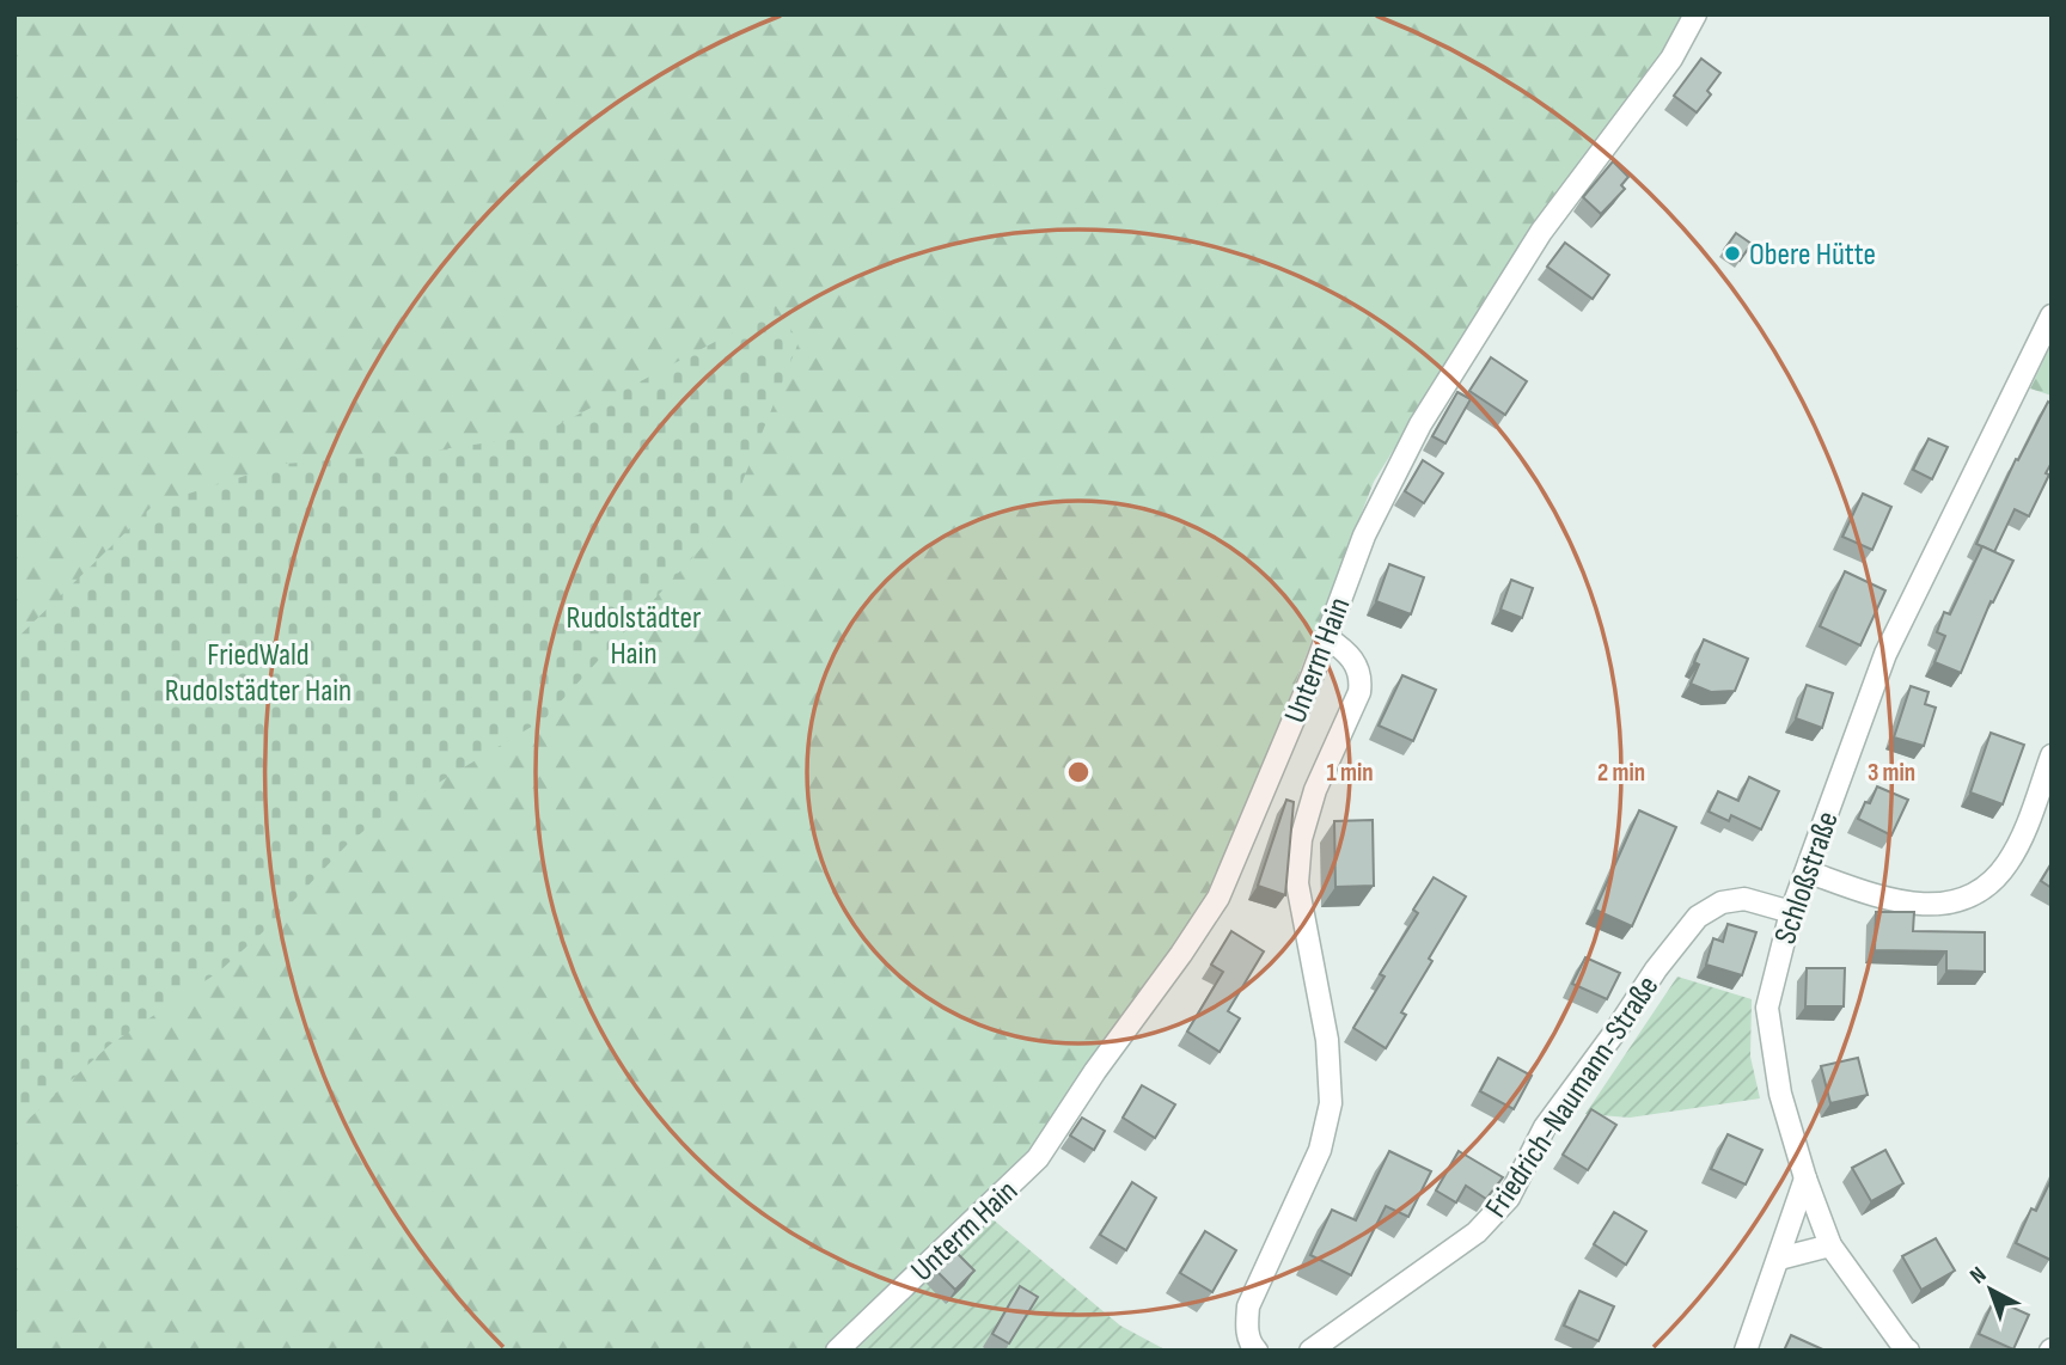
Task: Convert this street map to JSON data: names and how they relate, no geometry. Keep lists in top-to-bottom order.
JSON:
{
  "streets": {
    "street": ["Unterm Hain", "Schloßstraße", "Friedrich-Naumann-Straße"]
  },
  "crossings": [
    ["Schloßstraße", "Friedrich-Naumann-Straße"]
  ],
  "parks": ["Rudolstädter Hain", "FriedWald Rudolstädter Hain"],
  "places": ["Obere Hütte"],
  "north": "top left",
  "rings": ["1 min", "2 min", "3 min"]
}
